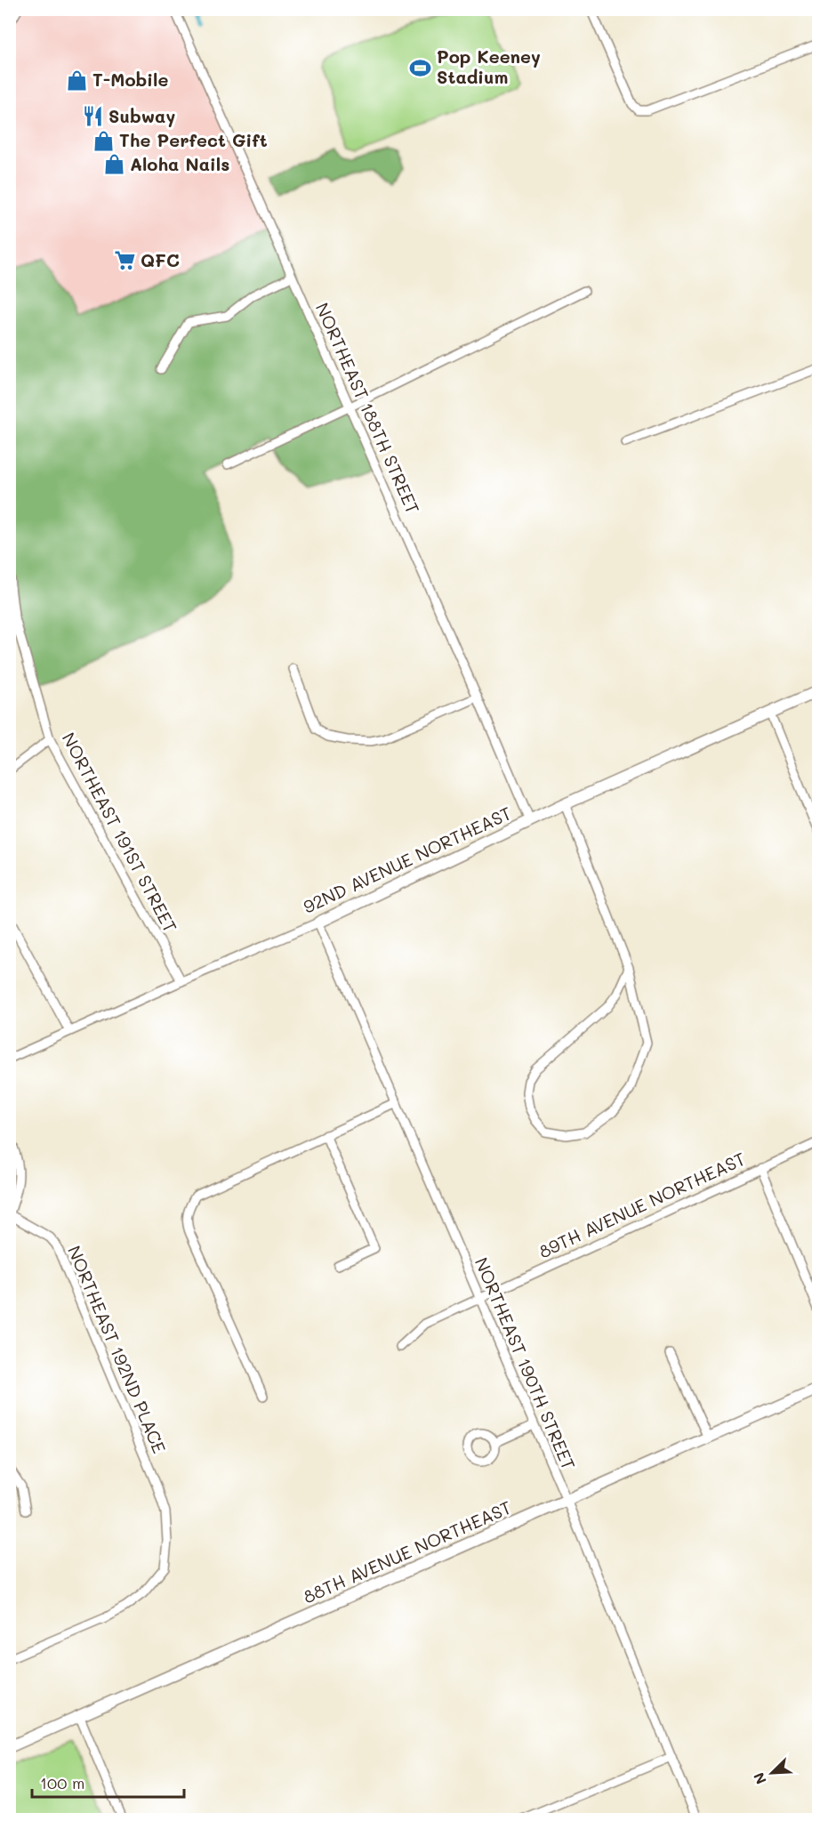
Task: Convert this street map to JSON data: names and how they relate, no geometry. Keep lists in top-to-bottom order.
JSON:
{
  "streets": {
    "street": [
      "NORTHEAST 188TH STREET",
      "NORTHEAST 191ST STREET",
      "92ND AVENUE NORTHEAST",
      "89TH AVENUE NORTHEAST",
      "NORTHEAST 192ND PLACE",
      "NORTHEAST 190TH STREET",
      "88TH AVENUE NORTHEAST"
    ]
  },
  "crossings": [
    ["NORTHEAST 188TH STREET", "92ND AVENUE NORTHEAST"],
    ["NORTHEAST 191ST STREET", "92ND AVENUE NORTHEAST"],
    ["92ND AVENUE NORTHEAST", "NORTHEAST 190TH STREET"],
    ["89TH AVENUE NORTHEAST", "NORTHEAST 190TH STREET"],
    ["NORTHEAST 190TH STREET", "88TH AVENUE NORTHEAST"]
  ],
  "places": {
    "sports": ["Pop Keeney Stadium"],
    "shop": ["T-Mobile", "The Perfect Gift", "Aloha Nails"],
    "restaurant": ["Subway"],
    "supermarket": ["QFC"]
  },
  "scale_bar": "100 m",
  "north": "bottom left"
}
